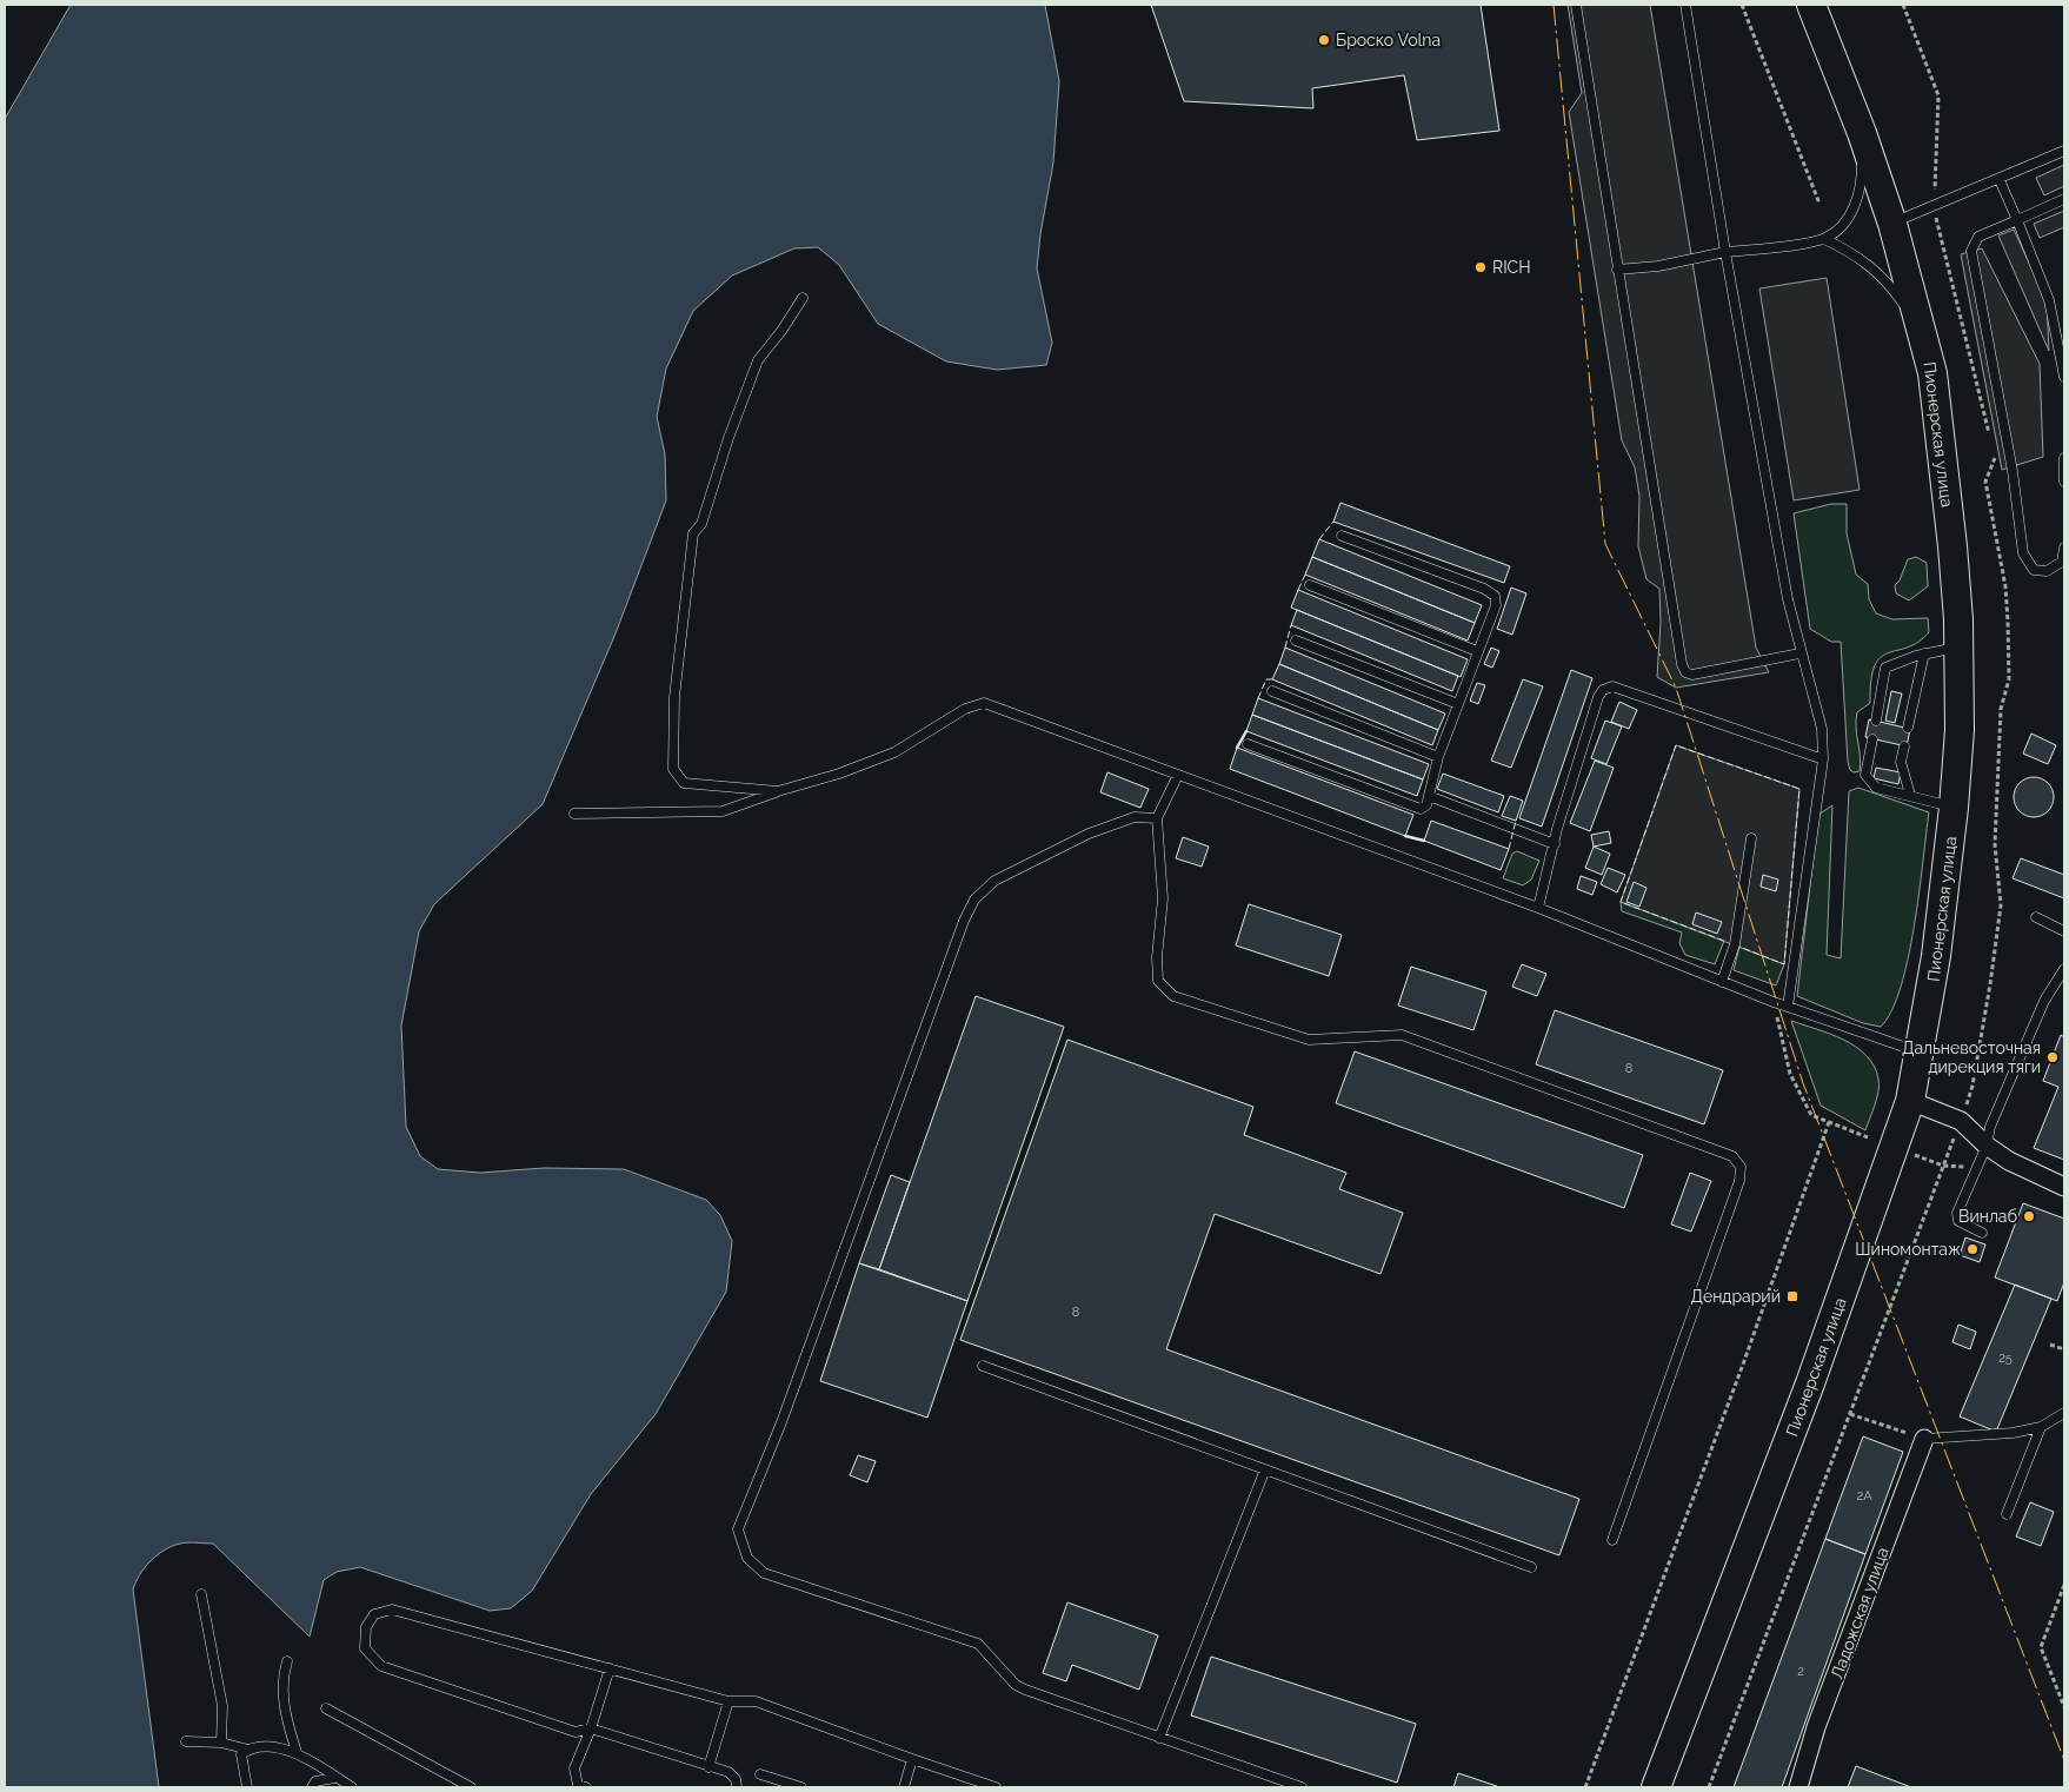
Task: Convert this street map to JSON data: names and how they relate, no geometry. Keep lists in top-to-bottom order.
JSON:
{
  "streets": {
    "main road": ["Пионерская улица"],
    "street": ["Ладожская улица"]
  },
  "places": {
    "other": [
      "Броско Volna",
      "RICH",
      "Дальневосточная дирекция тяги",
      "Винлаб",
      "Шиномонтаж"
    ],
    "transit": ["Дендрарий"]
  },
  "house_numbers": [
    "8",
    "8",
    "25",
    "2А",
    "2"
  ]
}
